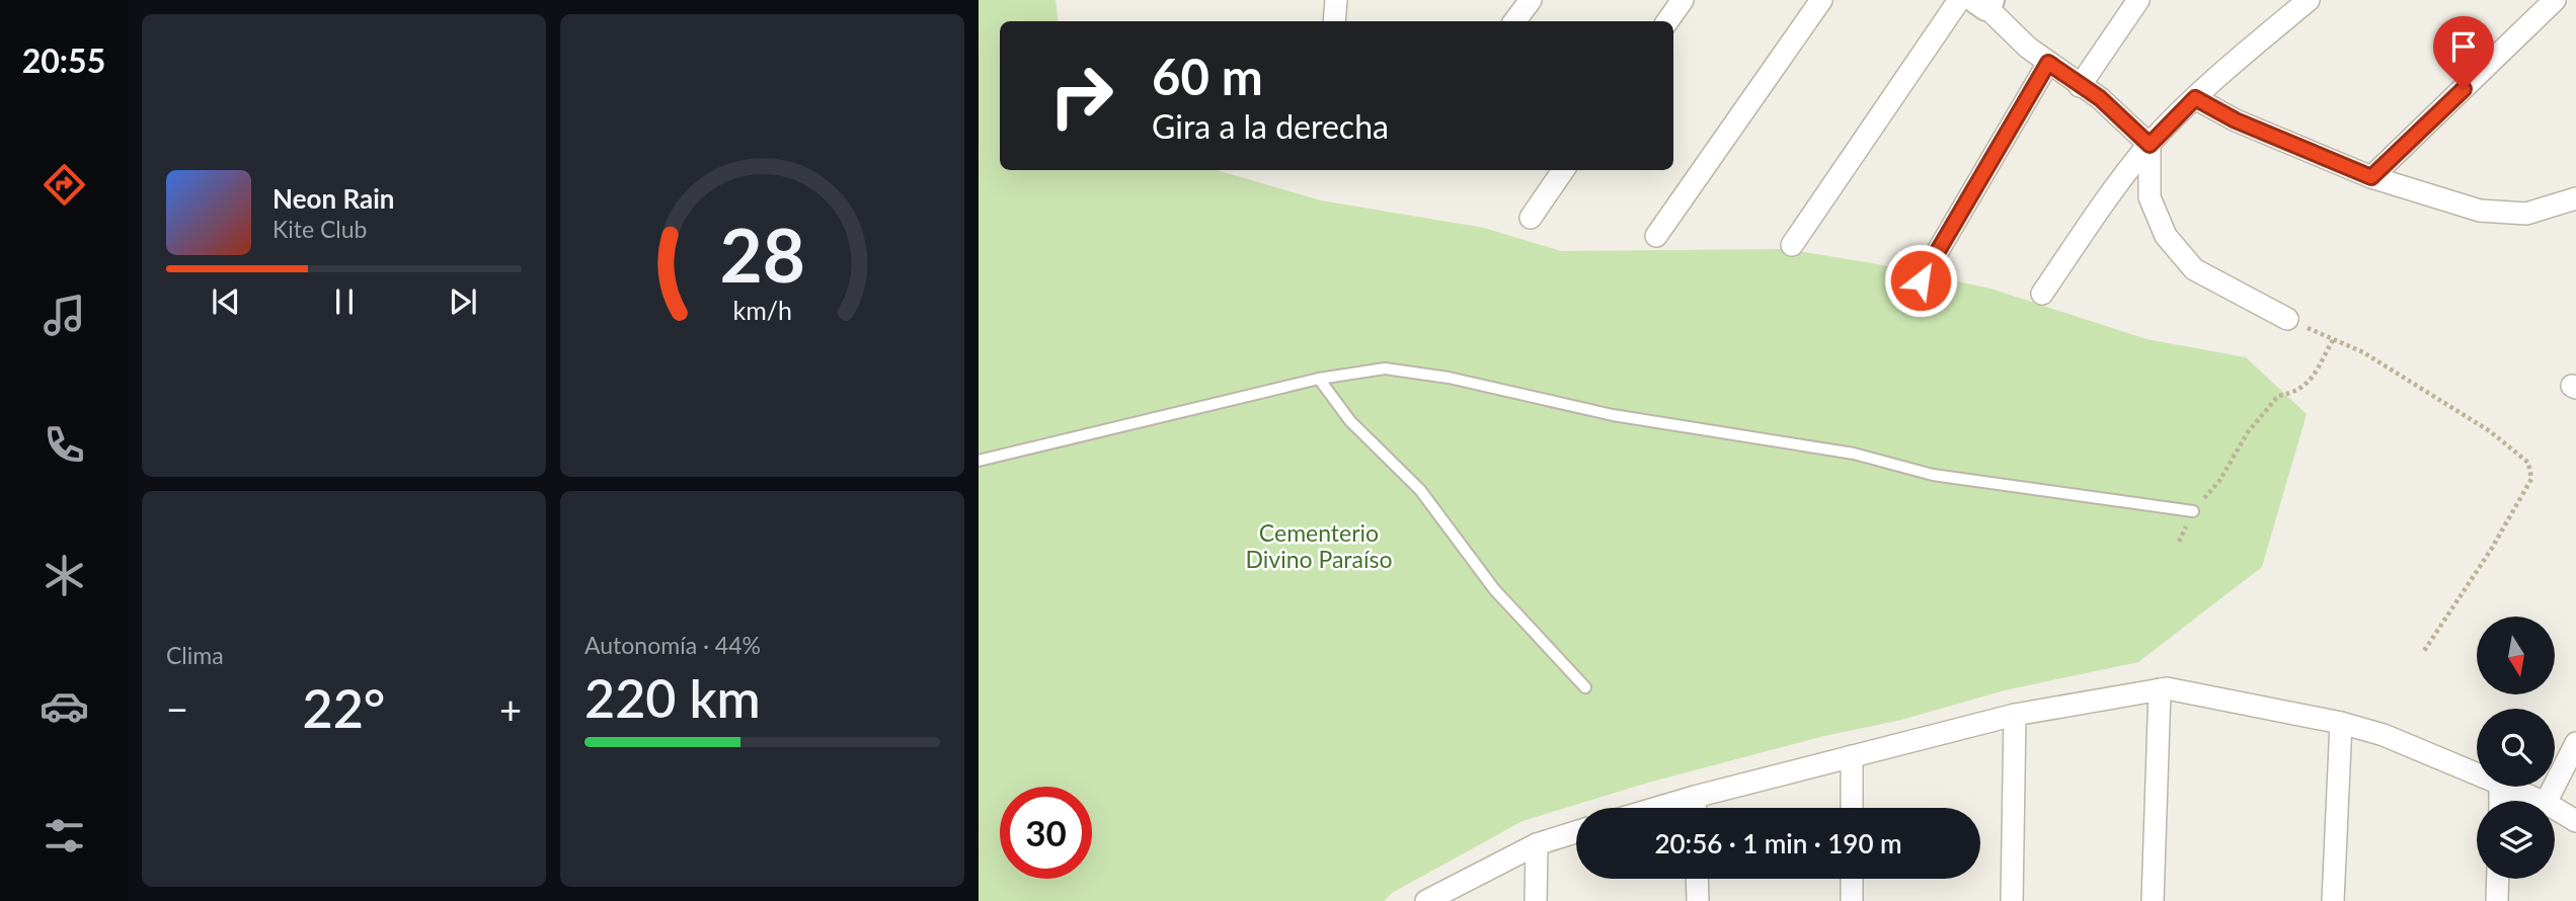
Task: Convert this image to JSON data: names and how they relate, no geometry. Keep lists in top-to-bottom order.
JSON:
{
  "parks": ["Cementerio Divino Paraíso"],
  "north": "bottom",
  "page": {
    "tabs": "20:55",
    "turn": ["60 m", "Gira a la derecha"],
    "song": ["Neon Rain", "Kite Club"],
    "tile": [
      "Clima",
      ["Autonomía · 44%", "220 km"]
    ],
    "heat": ["−", "22°", "+"],
    "limit": "30",
    "trip": "20:56 · 1 min · 190 m",
    "gauge": ["28", "km/h"]
  }
}
